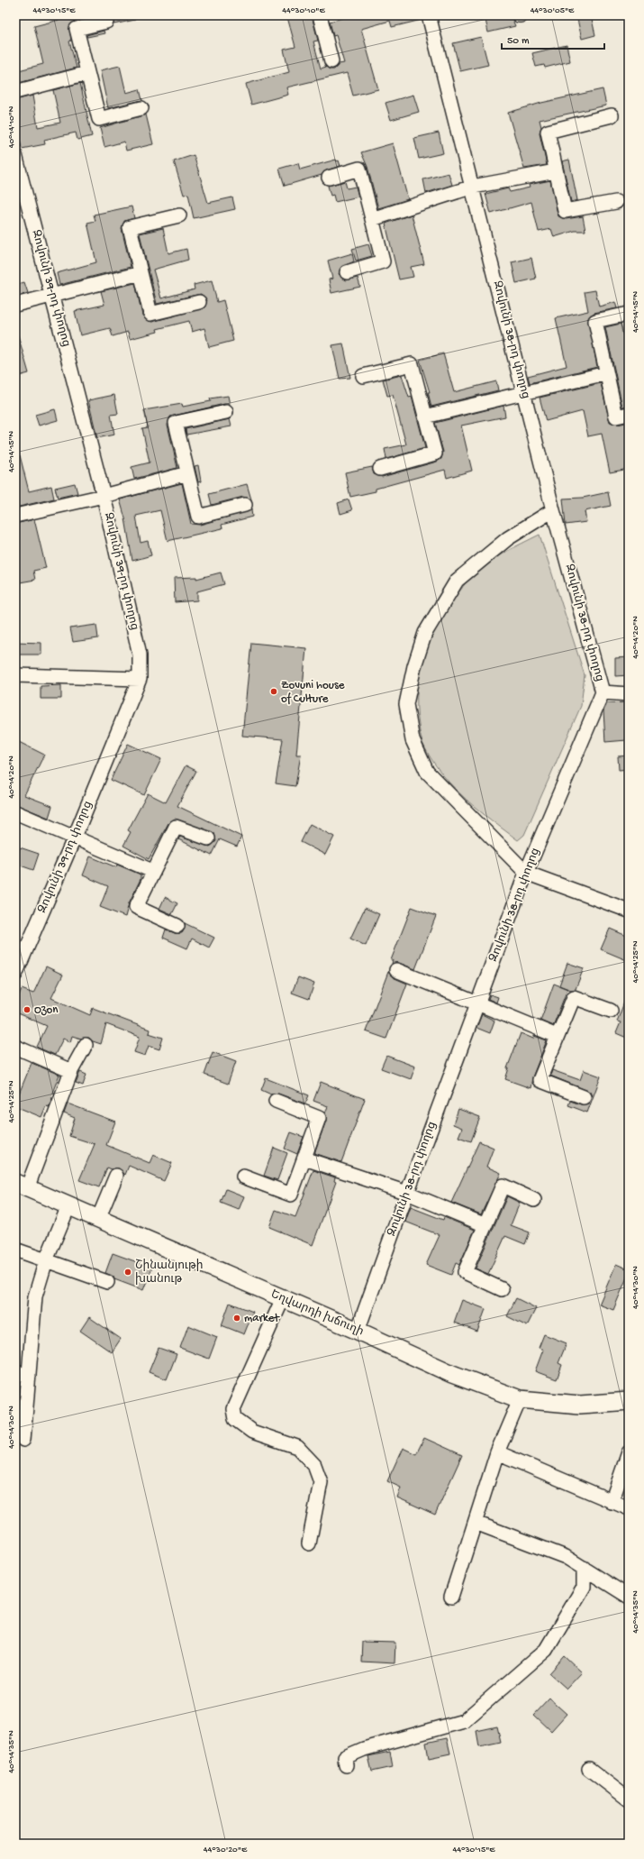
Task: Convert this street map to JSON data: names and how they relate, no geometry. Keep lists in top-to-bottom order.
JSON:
{
  "streets": {
    "main road": ["Եղվարդի խճուղի"],
    "street": ["Զովունի 39-րդ փողոց", "Զովունի 38-րդ փողոց"]
  },
  "crossings": [
    ["Զովունի 38-րդ փողոց", "Եղվարդի խճուղի"]
  ],
  "places": [
    "Zovuni house of Culture",
    "Ozon",
    "Շինանյութի խանութ",
    "market"
  ],
  "scale_bar": "50 m",
  "coordinates": [
    "44°30'15\"E",
    "44°30'10\"E",
    "44°30'05\"E",
    "40°14'10\"N",
    "40°14'15\"N",
    "40°14'20\"N",
    "40°14'25\"N",
    "40°14'30\"N",
    "40°14'35\"N",
    "44°30'20\"E"
  ]
}
